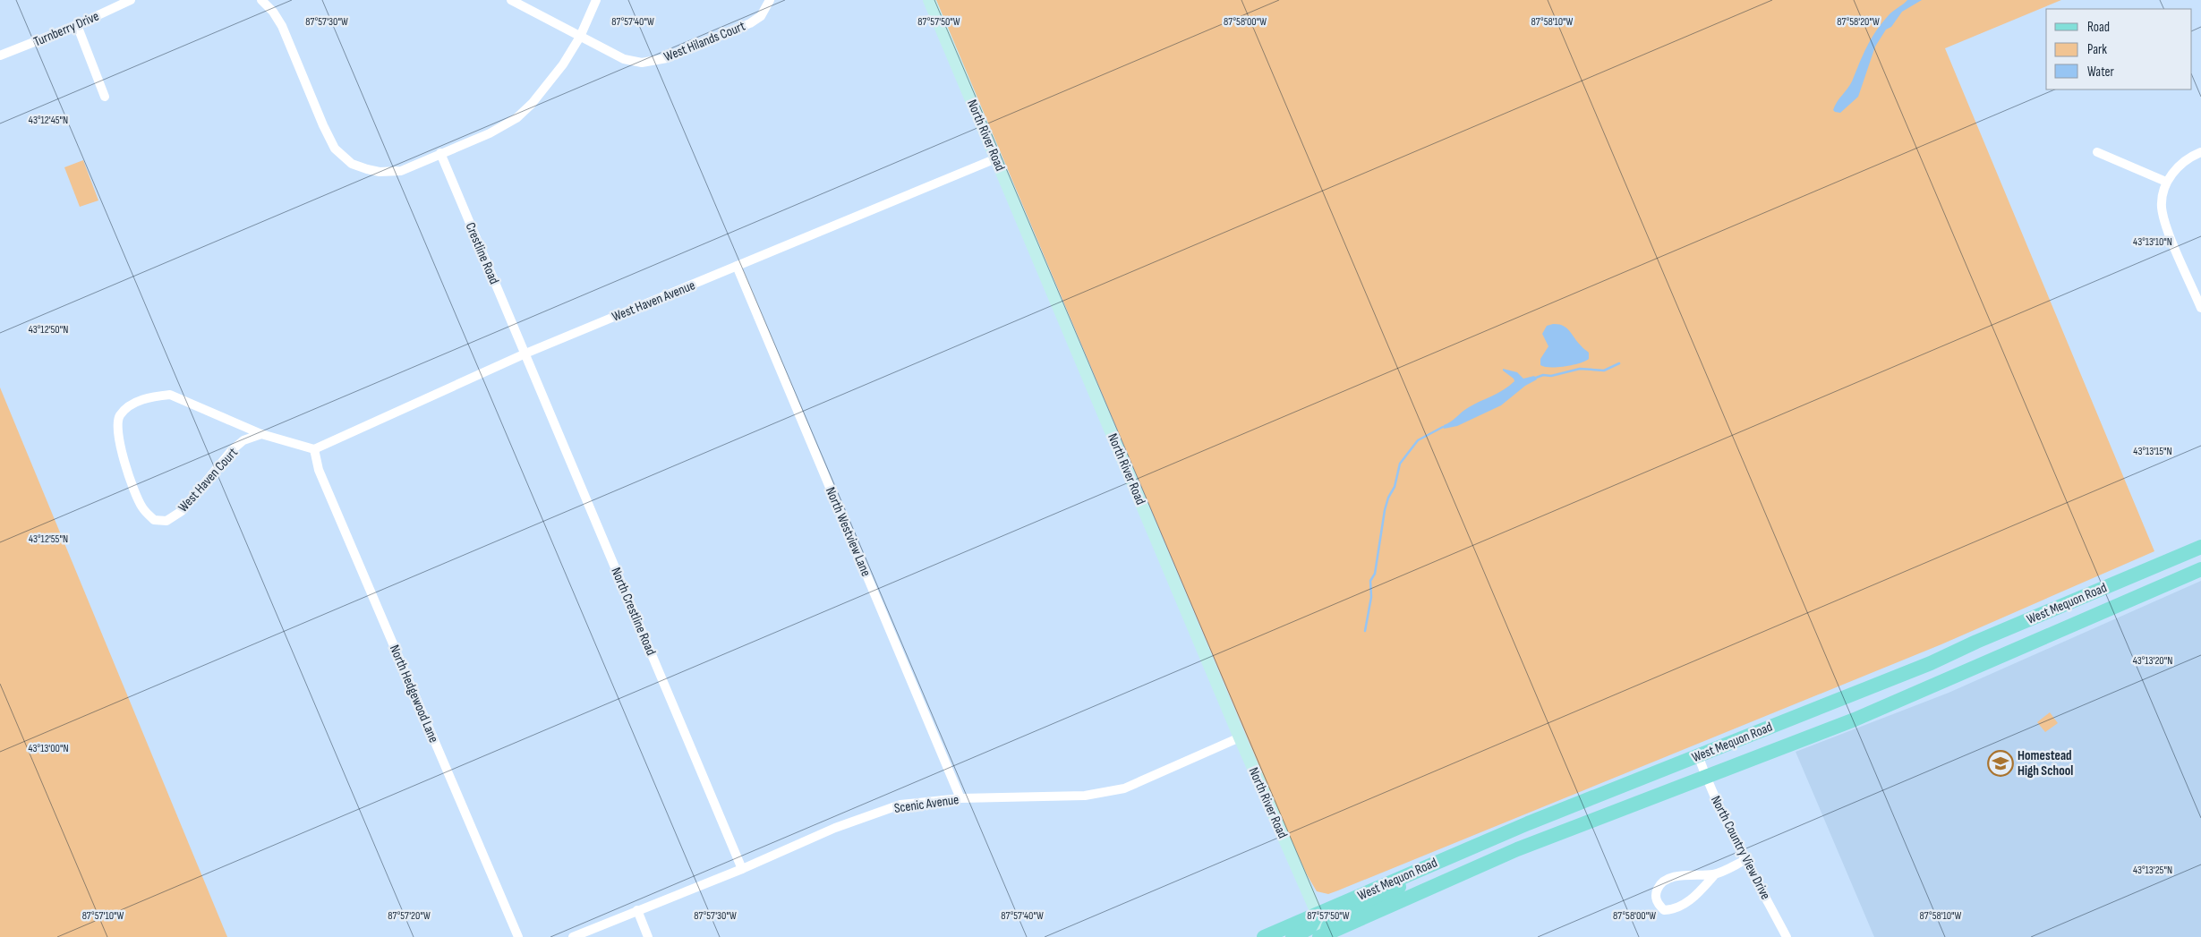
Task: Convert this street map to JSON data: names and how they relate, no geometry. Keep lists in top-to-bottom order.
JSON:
{
  "streets": {
    "main road": ["West Mequon Road"],
    "street": [
      "Turnberry Drive",
      "West Hilands Court",
      "North River Road",
      "Crestline Road",
      "West Haven Avenue",
      "West Haven Court",
      "North Westview Lane",
      "North Crestline Road",
      "North Hedgewood Lane",
      "Scenic Avenue",
      "North Country View Drive"
    ]
  },
  "crossings": [
    ["North River Road", "West Haven Avenue"],
    ["North River Road", "West Mequon Road"],
    ["North River Road", "Scenic Avenue"],
    ["Crestline Road", "West Haven Avenue"],
    ["Crestline Road", "North Crestline Road"],
    ["West Haven Avenue", "West Haven Court"],
    ["West Haven Avenue", "North Westview Lane"],
    ["West Haven Avenue", "North Crestline Road"],
    ["West Haven Avenue", "North Hedgewood Lane"],
    ["West Haven Court", "North Hedgewood Lane"],
    ["North Westview Lane", "Scenic Avenue"],
    ["West Mequon Road", "North Country View Drive"],
    ["North Crestline Road", "Scenic Avenue"]
  ],
  "places": {
    "school or university": ["Homestead High School"]
  },
  "legend": ["Road", "Park", "Water"],
  "coordinates": [
    "87°57'30\"W",
    "87°57'40\"W",
    "87°57'50\"W",
    "87°58'00\"W",
    "87°58'10\"W",
    "87°58'20\"W",
    "43°12'45\"N",
    "43°13'10\"N",
    "43°12'50\"N",
    "43°13'15\"N",
    "43°12'55\"N",
    "43°13'20\"N",
    "43°13'00\"N",
    "43°13'25\"N",
    "87°57'10\"W",
    "87°57'20\"W"
  ]
}
